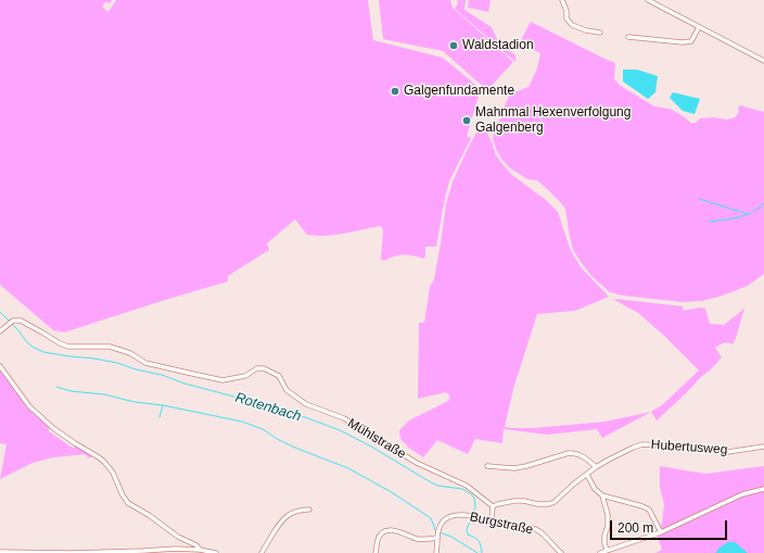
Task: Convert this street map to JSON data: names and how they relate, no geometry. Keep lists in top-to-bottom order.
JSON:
{
  "streets": {
    "street": ["Mühlstraße", "Hubertusweg", "Burgstraße"]
  },
  "crossings": [
    ["Mühlstraße", "Hubertusweg"]
  ],
  "water": ["Rotenbach"],
  "places": ["Waldstadion", "Galgenfundamente", "Mahnmal Hexenverfolgung Galgenberg"],
  "scale_bar": "200 m"
}
